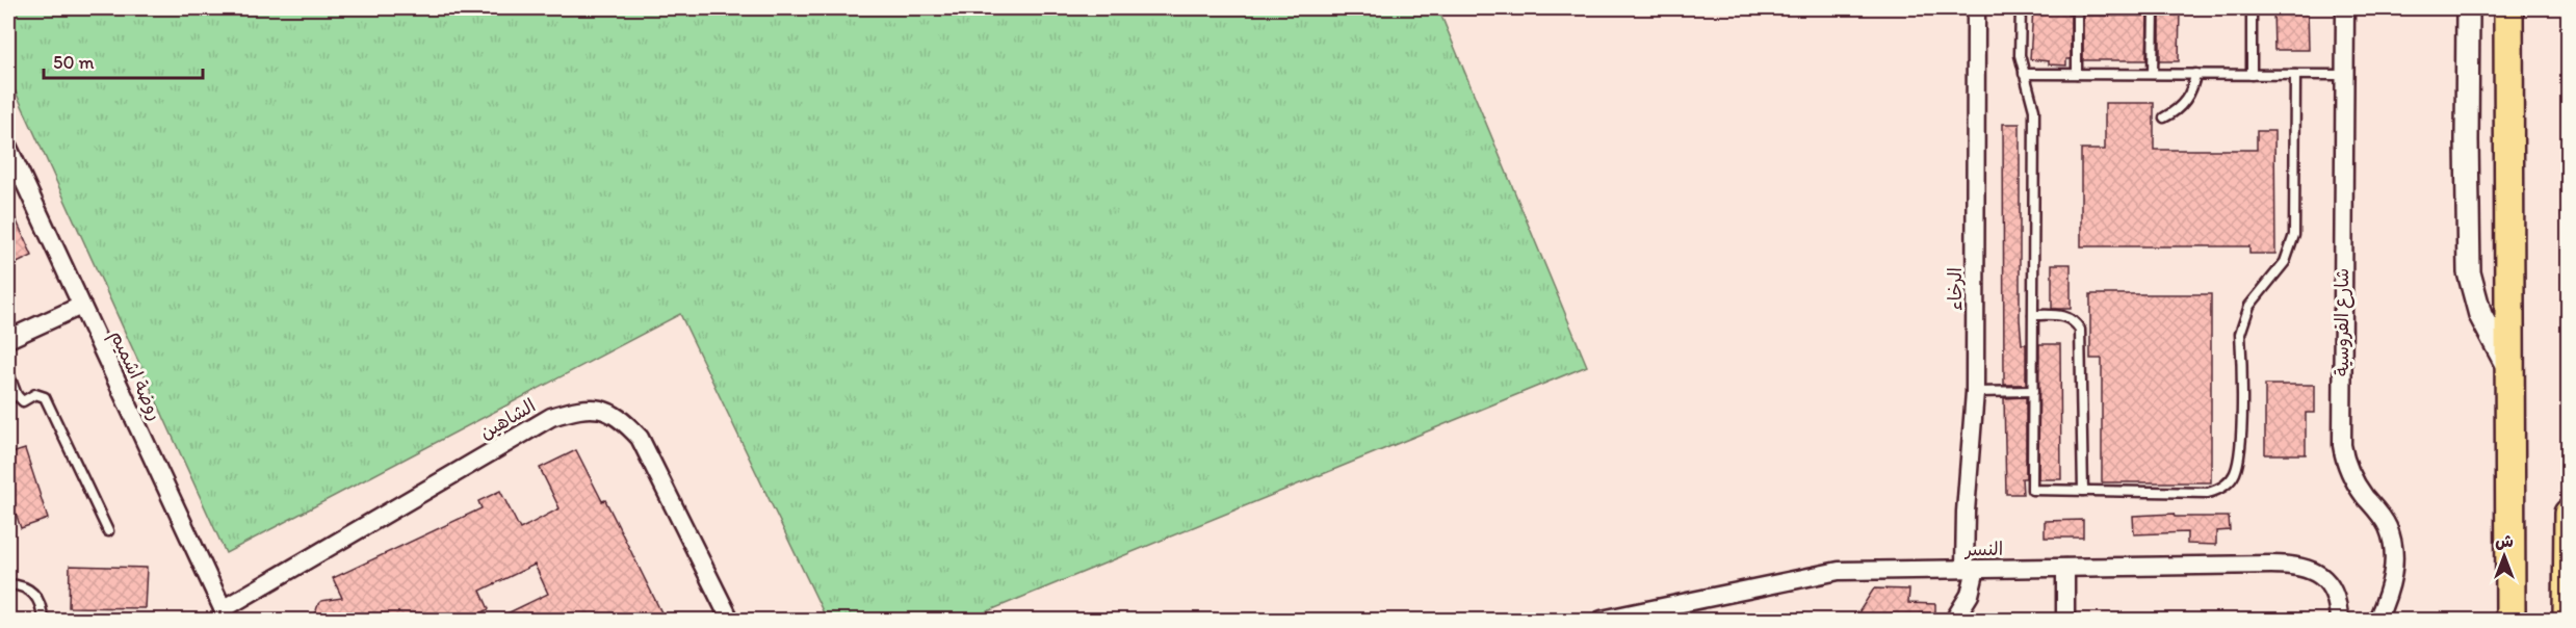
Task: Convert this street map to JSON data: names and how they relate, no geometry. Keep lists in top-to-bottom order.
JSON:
{
  "streets": {
    "street": [
      "الرخاء",
      "شارع الفروسية",
      "روضة اشميم",
      "الشاهين",
      "النسر"
    ]
  },
  "crossings": [
    ["الرخاء", "النسر"],
    ["روضة اشميم", "الشاهين"]
  ],
  "scale_bar": "50 m",
  "north": "top"
}
